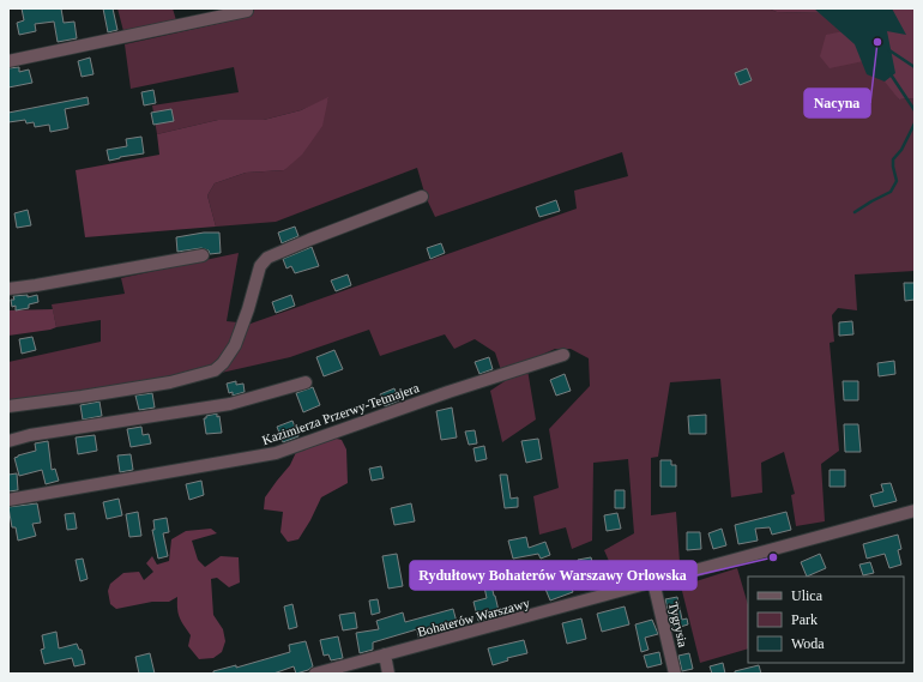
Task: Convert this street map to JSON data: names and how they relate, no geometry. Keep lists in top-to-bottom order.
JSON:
{
  "streets": {
    "street": ["Kazimierza Przerwy-Tetmajera", "Bohaterów Warszawy", "Tygrysia"]
  },
  "crossings": [
    ["Bohaterów Warszawy", "Tygrysia"]
  ],
  "places": ["Nacyna", "Rydułtowy Bohaterów Warszawy Orlowska"],
  "legend": ["Ulica", "Park", "Woda"]
}
